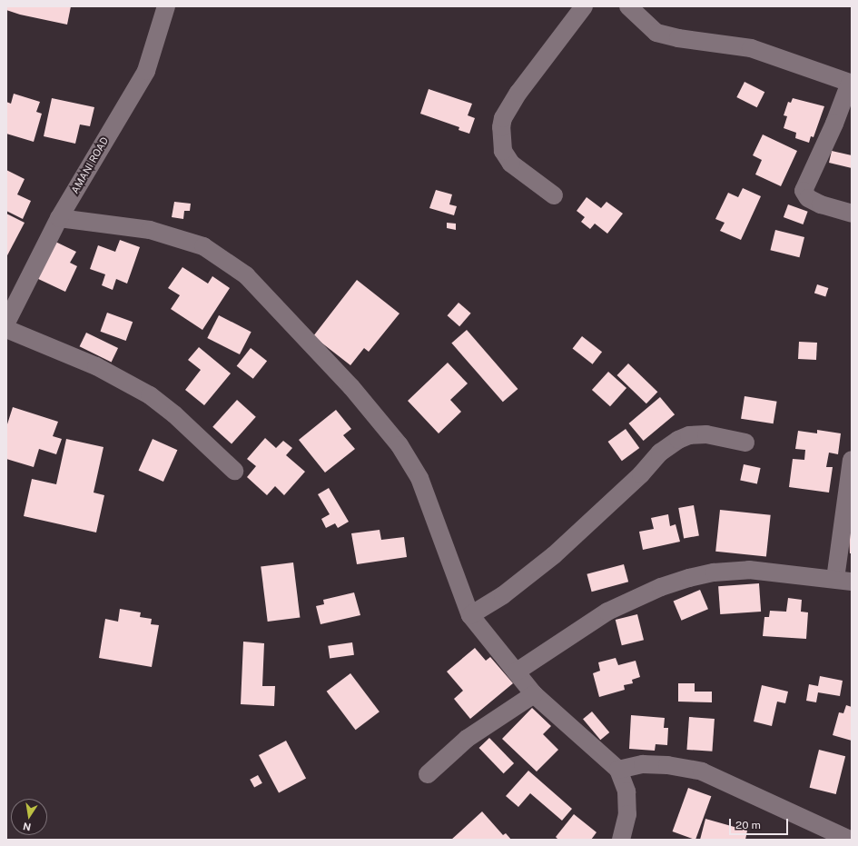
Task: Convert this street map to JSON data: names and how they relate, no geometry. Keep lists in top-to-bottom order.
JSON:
{
  "streets": {
    "street": ["AMANI ROAD"]
  },
  "scale_bar": "20 m",
  "north": "bottom"
}
